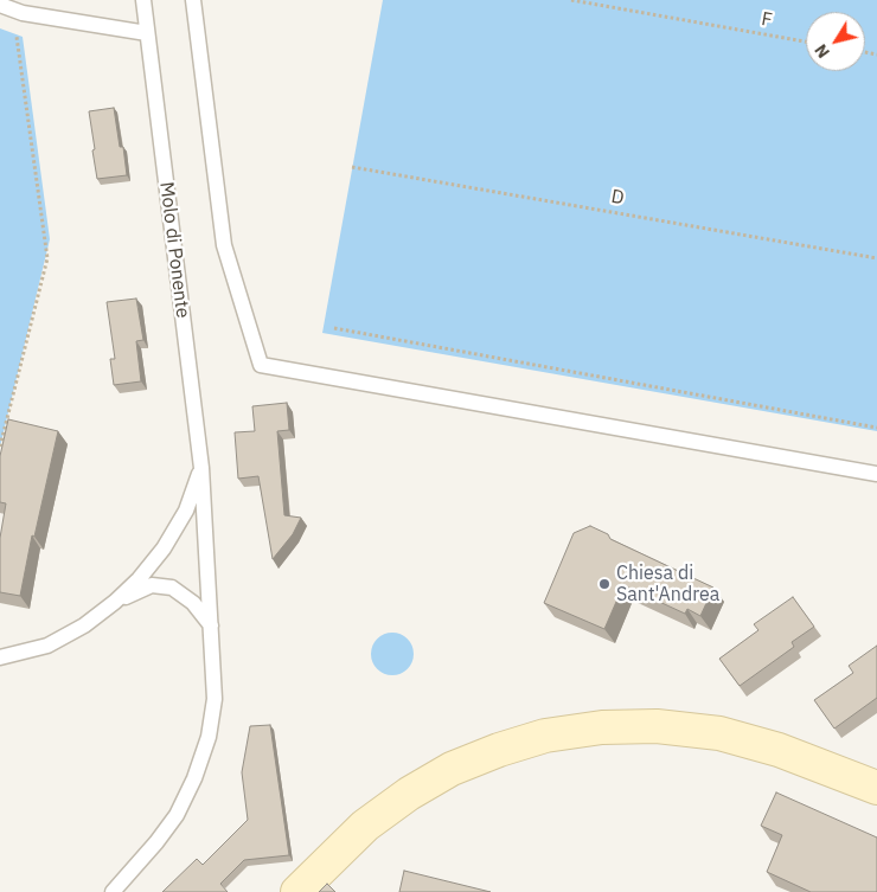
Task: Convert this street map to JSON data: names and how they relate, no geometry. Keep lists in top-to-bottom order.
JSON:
{
  "streets": {
    "lane": ["Molo di Ponente"],
    "path": ["F", "D"]
  },
  "places": ["Chiesa di Sant'Andrea"],
  "north": "bottom left"
}
